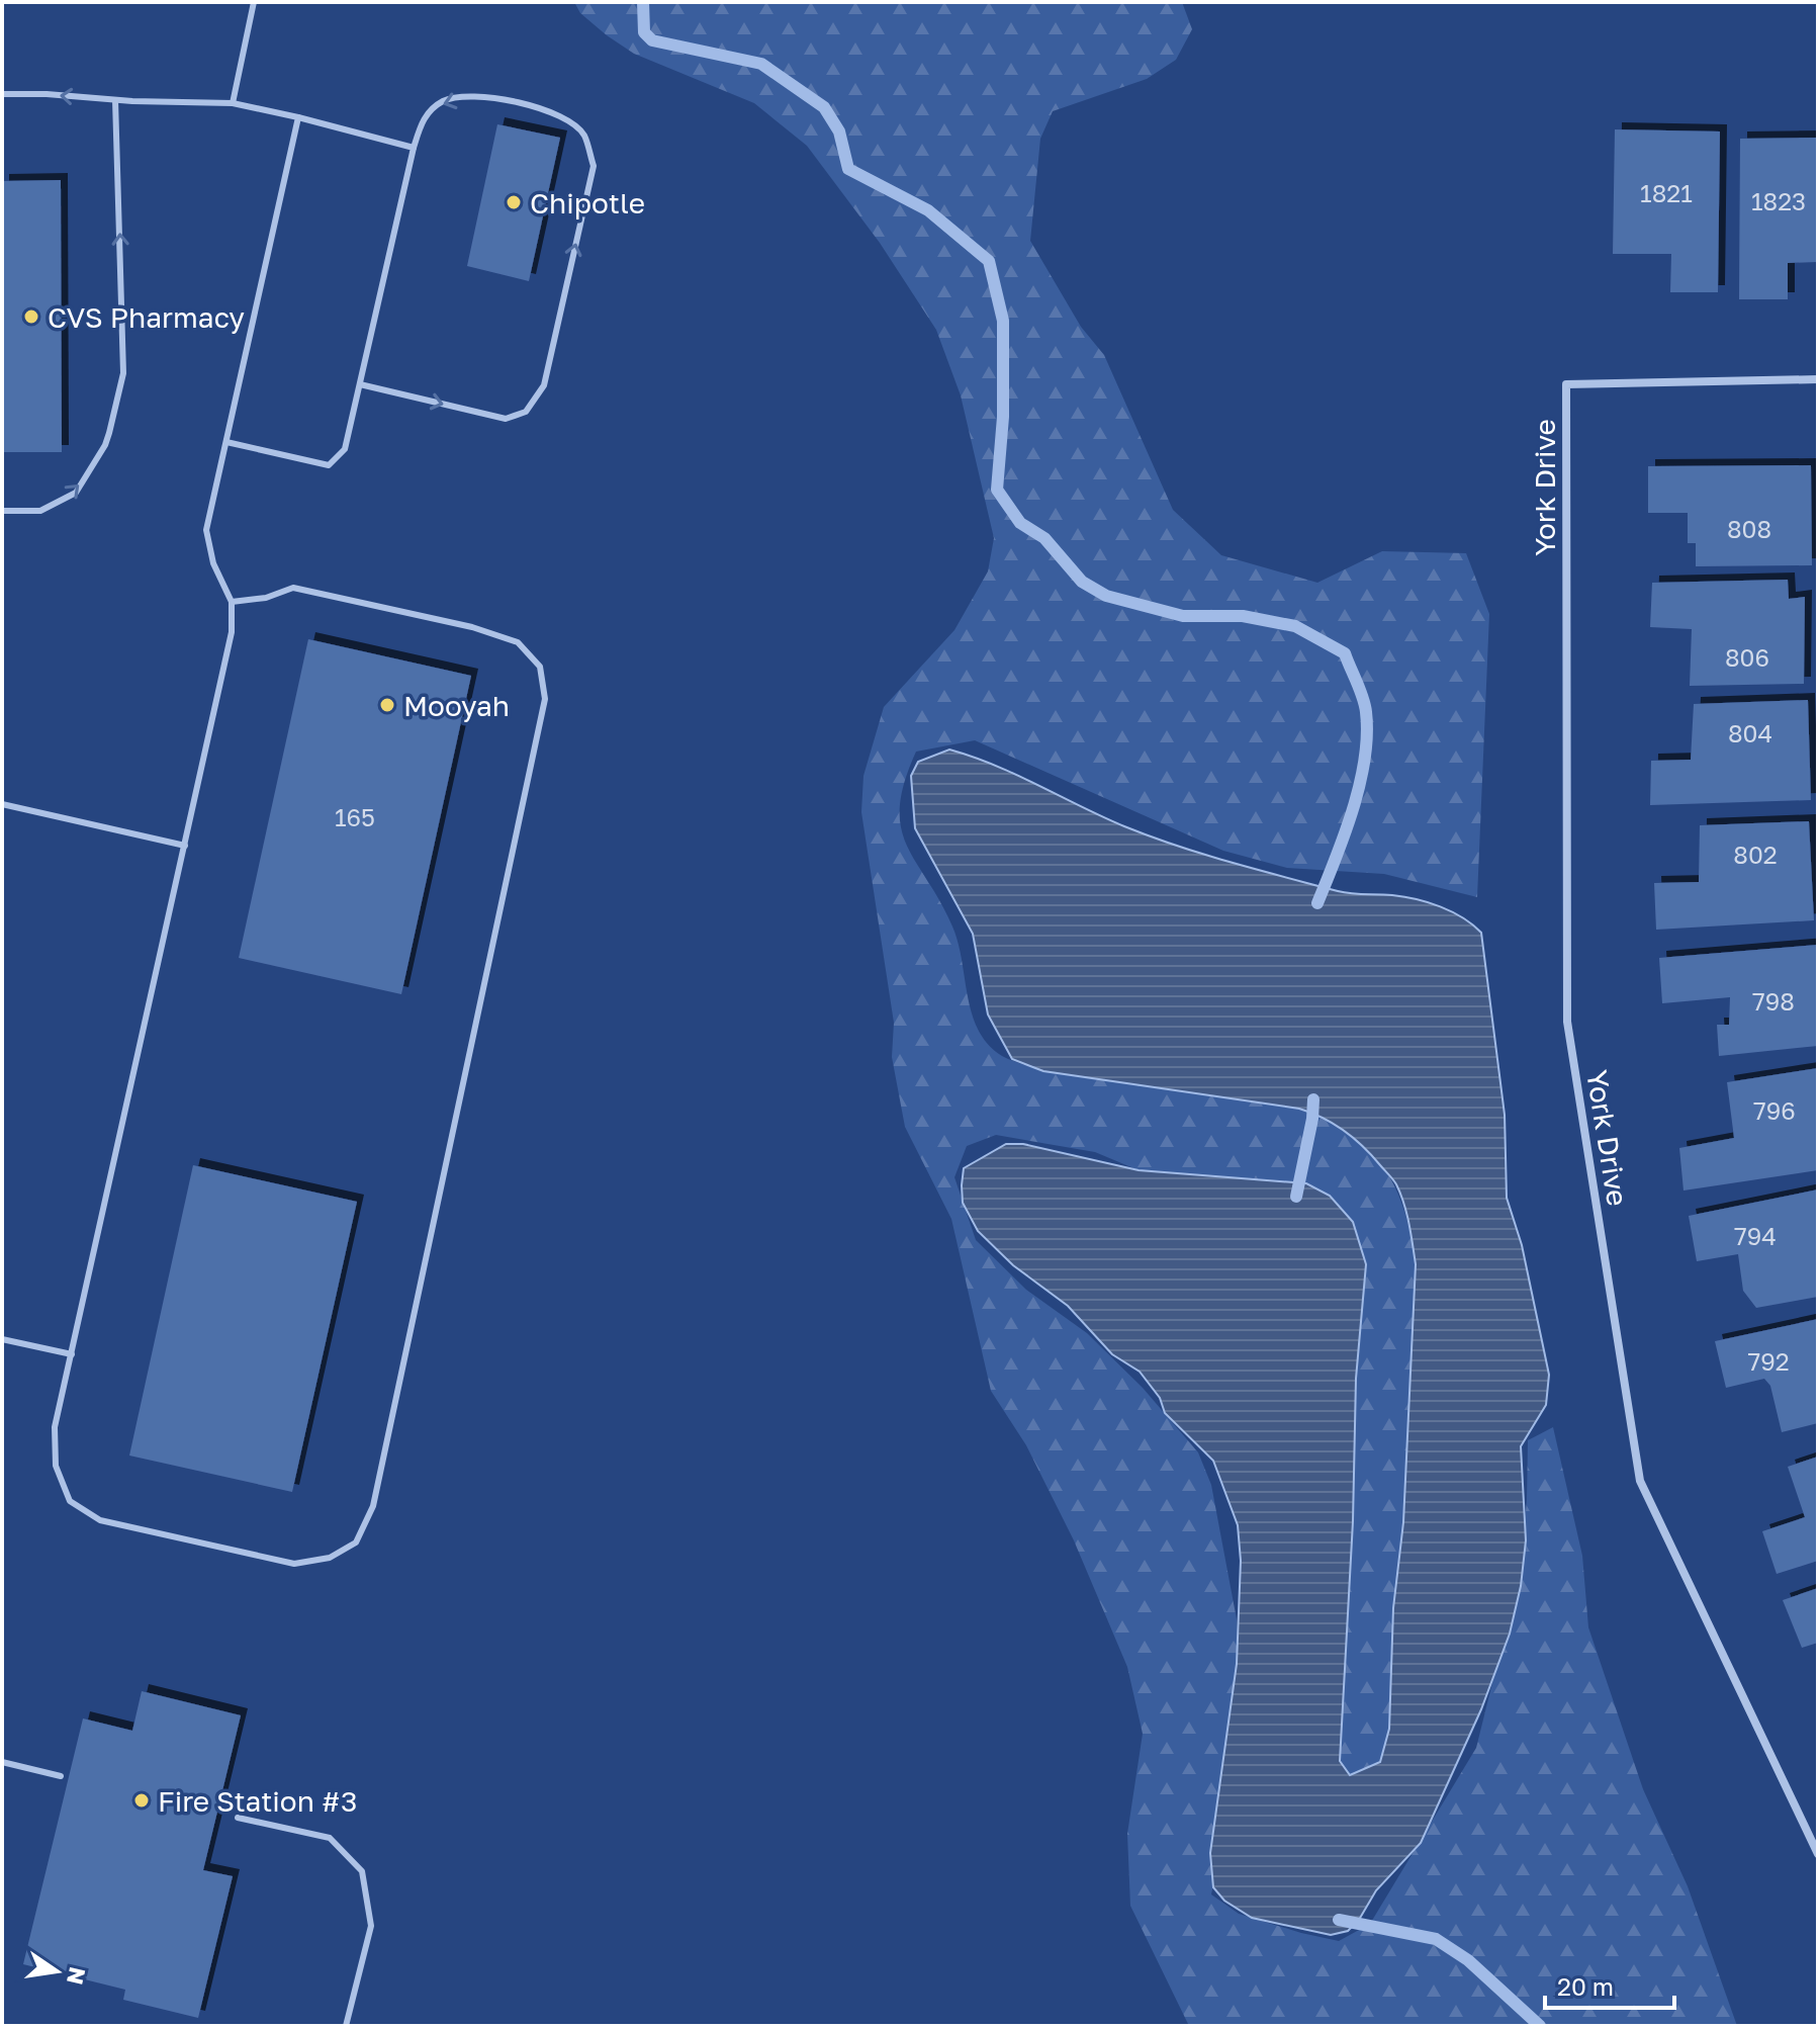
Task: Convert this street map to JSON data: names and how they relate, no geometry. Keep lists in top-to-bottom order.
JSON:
{
  "streets": {
    "street": ["York Drive"]
  },
  "places": [
    "Chipotle",
    "CVS Pharmacy",
    "Mooyah",
    "Fire Station #3"
  ],
  "house_numbers": [
    "1821",
    "1823",
    "808",
    "806",
    "804",
    "165",
    "802",
    "798",
    "796",
    "794",
    "792"
  ],
  "scale_bar": "20 m",
  "north": "right"
}
